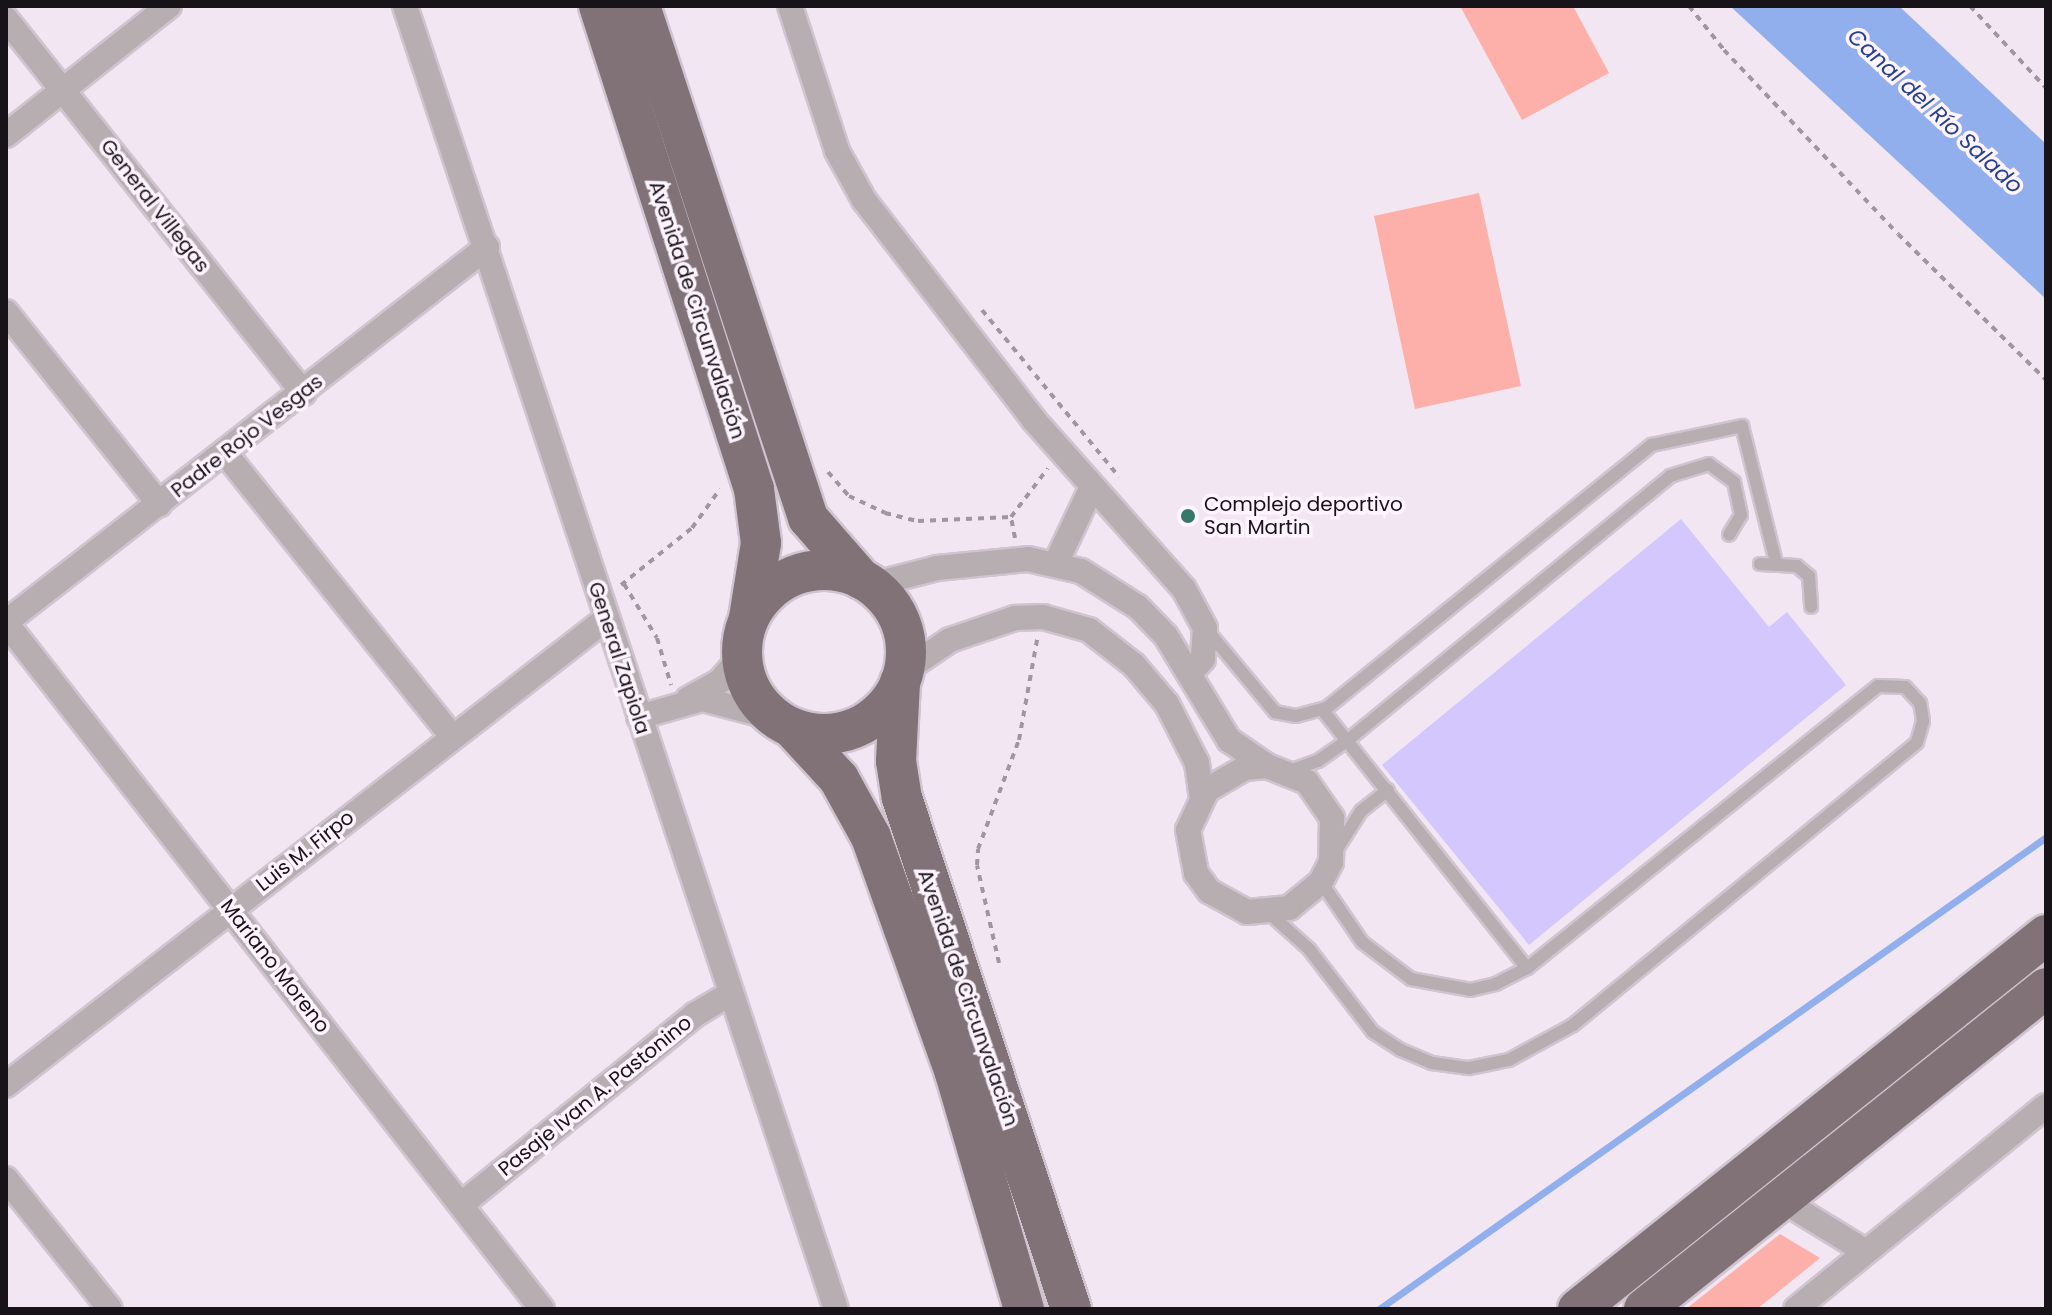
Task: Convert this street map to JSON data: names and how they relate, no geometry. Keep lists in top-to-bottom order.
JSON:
{
  "streets": {
    "highway": ["Avenida de Circunvalación"],
    "street": [
      "General Villegas",
      "Padre Rojo Vesgas",
      "General Zapiola",
      "Luis M. Firpo",
      "Mariano Moreno",
      "Pasaje Ivan A. Pastonino"
    ]
  },
  "crossings": [
    ["General Villegas", "Padre Rojo Vesgas"],
    ["Padre Rojo Vesgas", "General Zapiola"],
    ["Padre Rojo Vesgas", "Mariano Moreno"],
    ["General Zapiola", "Luis M. Firpo"],
    ["General Zapiola", "Pasaje Ivan A. Pastonino"],
    ["Luis M. Firpo", "Mariano Moreno"],
    ["Mariano Moreno", "Pasaje Ivan A. Pastonino"]
  ],
  "water": ["Canal del Río Salado"],
  "places": ["Complejo deportivo San Martin"]
}
